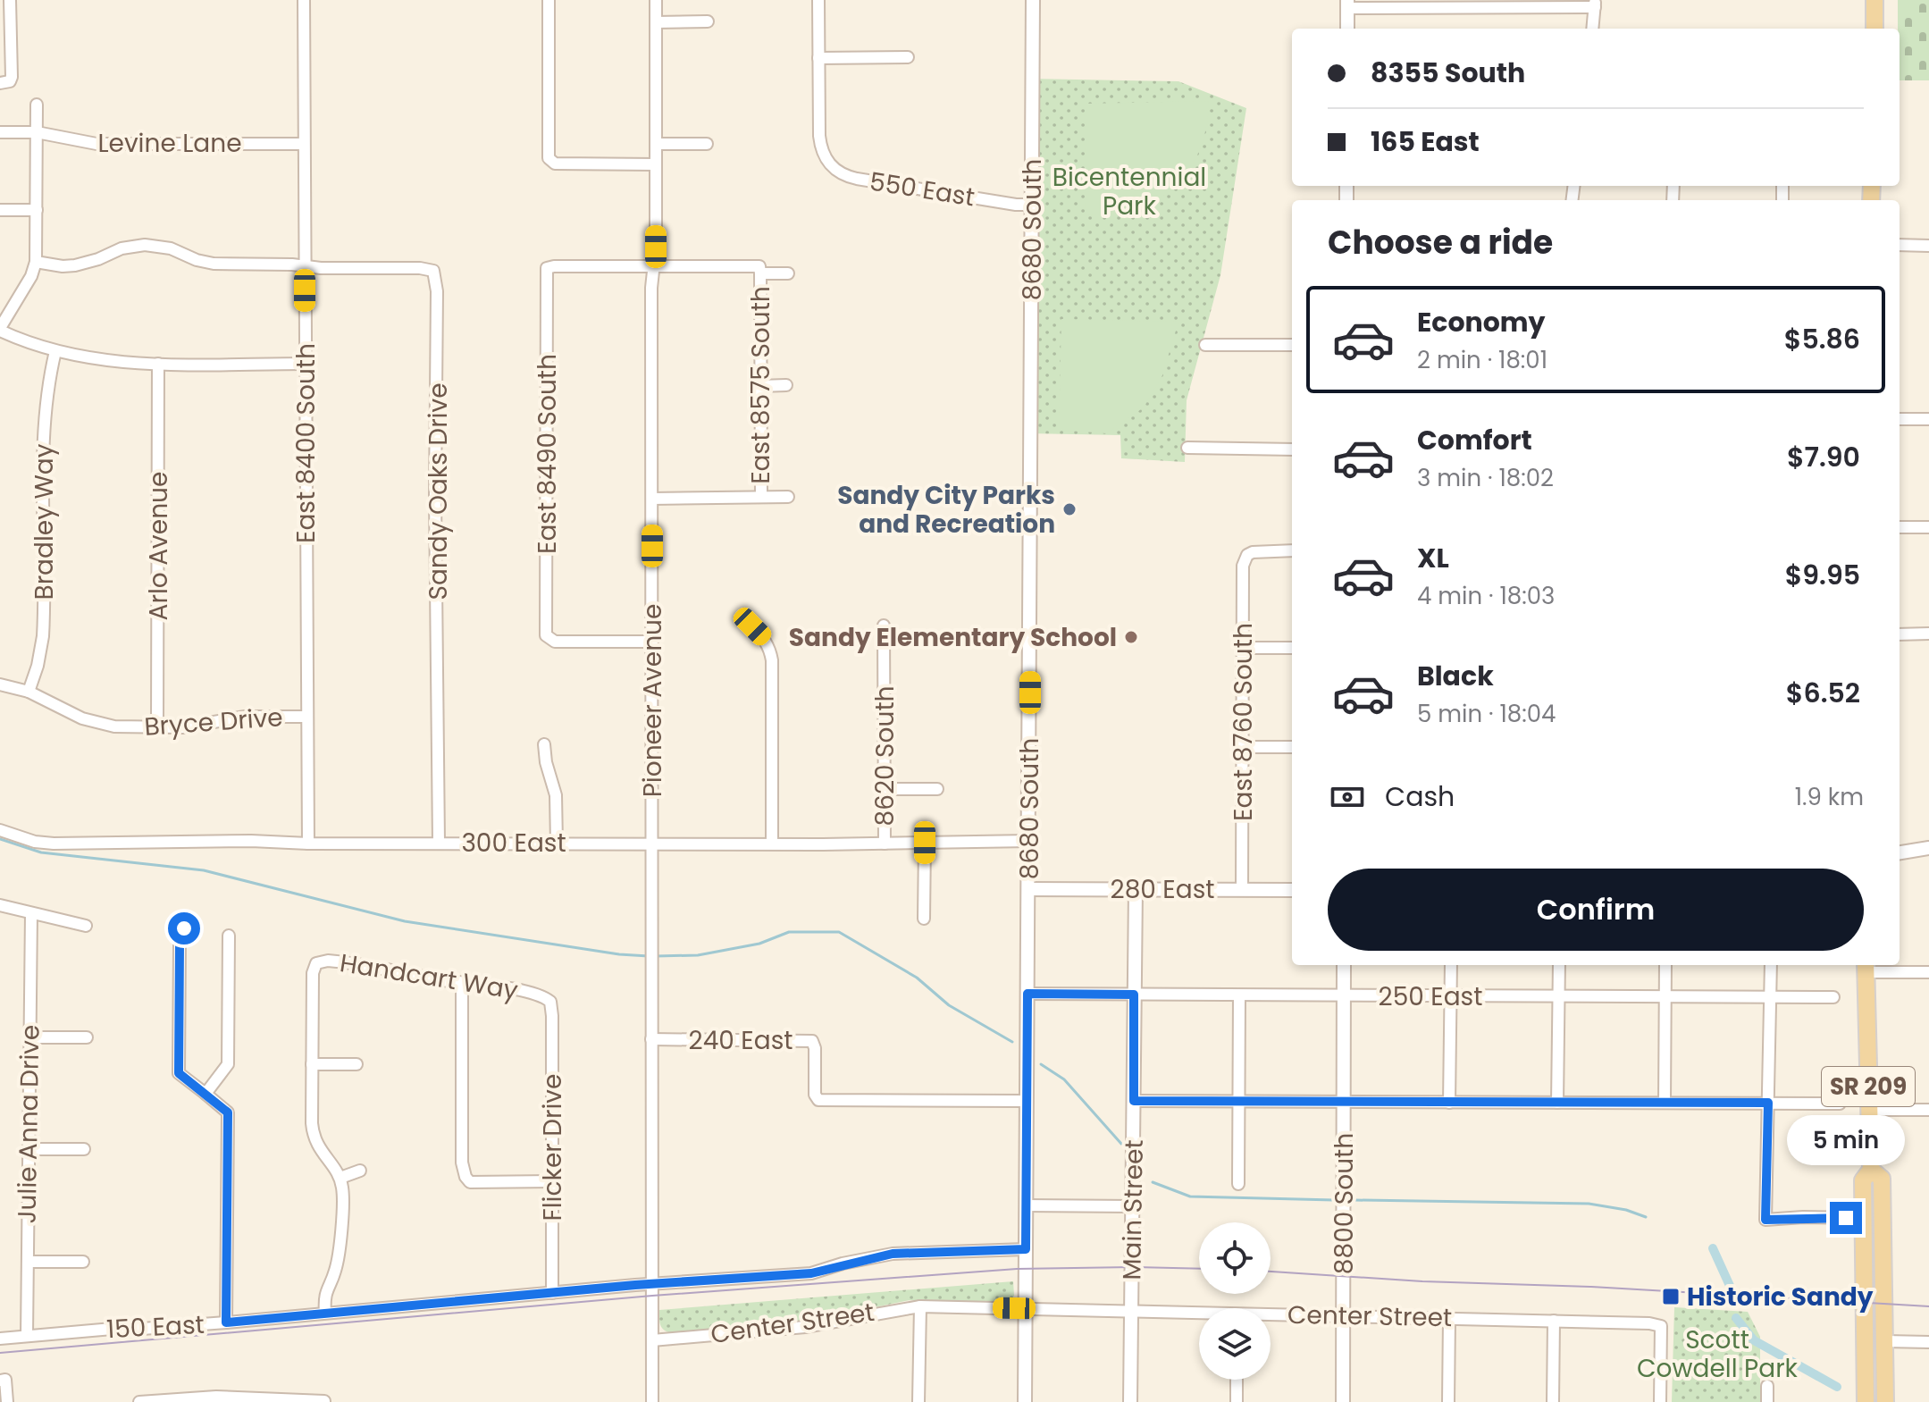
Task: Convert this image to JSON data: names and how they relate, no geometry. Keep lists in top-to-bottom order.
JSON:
{
  "streets": {
    "main road": ["SR 209"],
    "street": [
      "Levine Lane",
      "550 East",
      "8680 South",
      "East 8575 South",
      "East 8400 South",
      "East 8490 South",
      "Sandy Oaks Drive",
      "Bradley Way",
      "Arlo Avenue",
      "Pioneer Avenue",
      "Bryce Drive",
      "East 8760 South",
      "8620 South",
      "300 East",
      "280 East",
      "Handcart Way",
      "250 East",
      "240 East",
      "Julie Anna Drive",
      "Flicker Drive",
      "8800 South",
      "Main Street",
      "Center Street",
      "150 East"
    ]
  },
  "crossings": [
    ["Levine Lane", "East 8400 South"],
    ["550 East", "8680 South"],
    ["8680 South", "300 East"],
    ["8680 South", "280 East"],
    ["8680 South", "250 East"],
    ["8680 South", "240 East"],
    ["8680 South", "Center Street"],
    ["8680 South", "150 East"],
    ["East 8400 South", "Sandy Oaks Drive"],
    ["East 8400 South", "Bryce Drive"],
    ["East 8400 South", "300 East"],
    ["East 8490 South", "Pioneer Avenue"],
    ["Sandy Oaks Drive", "300 East"],
    ["Bradley Way", "Bryce Drive"],
    ["Arlo Avenue", "Bryce Drive"],
    ["Pioneer Avenue", "300 East"],
    ["Pioneer Avenue", "240 East"],
    ["Pioneer Avenue", "Center Street"],
    ["Pioneer Avenue", "150 East"],
    ["East 8760 South", "280 East"],
    ["8620 South", "300 East"],
    ["280 East", "Main Street"],
    ["Handcart Way", "Flicker Drive"],
    ["250 East", "8800 South"],
    ["250 East", "Main Street"],
    ["Julie Anna Drive", "150 East"],
    ["Flicker Drive", "150 East"],
    ["8800 South", "Center Street"],
    ["Main Street", "Center Street"]
  ],
  "parks": ["Bicentennial Park", "Scott Cowdell Park"],
  "places": {
    "other": ["Sandy City Parks and Recreation", "Sandy Elementary School"],
    "transit": ["Historic Sandy"]
  },
  "page": {
    "banner": ["8355 South", "165 East"],
    "heading": "Choose a ride",
    "list": [
      {
        "name": "Economy",
        "note": "2 min · 18:01",
        "value": "$5.86"
      },
      {
        "name": "Comfort",
        "note": "3 min · 18:02",
        "value": "$7.90"
      },
      {
        "name": "XL",
        "note": "4 min · 18:03",
        "value": "$9.95"
      },
      {
        "name": "Black",
        "note": "5 min · 18:04",
        "value": "$6.52"
      }
    ],
    "pay": ["Cash", "1.9 km"],
    "buttons": "Confirm",
    "bubble": "5 min"
  }
}
